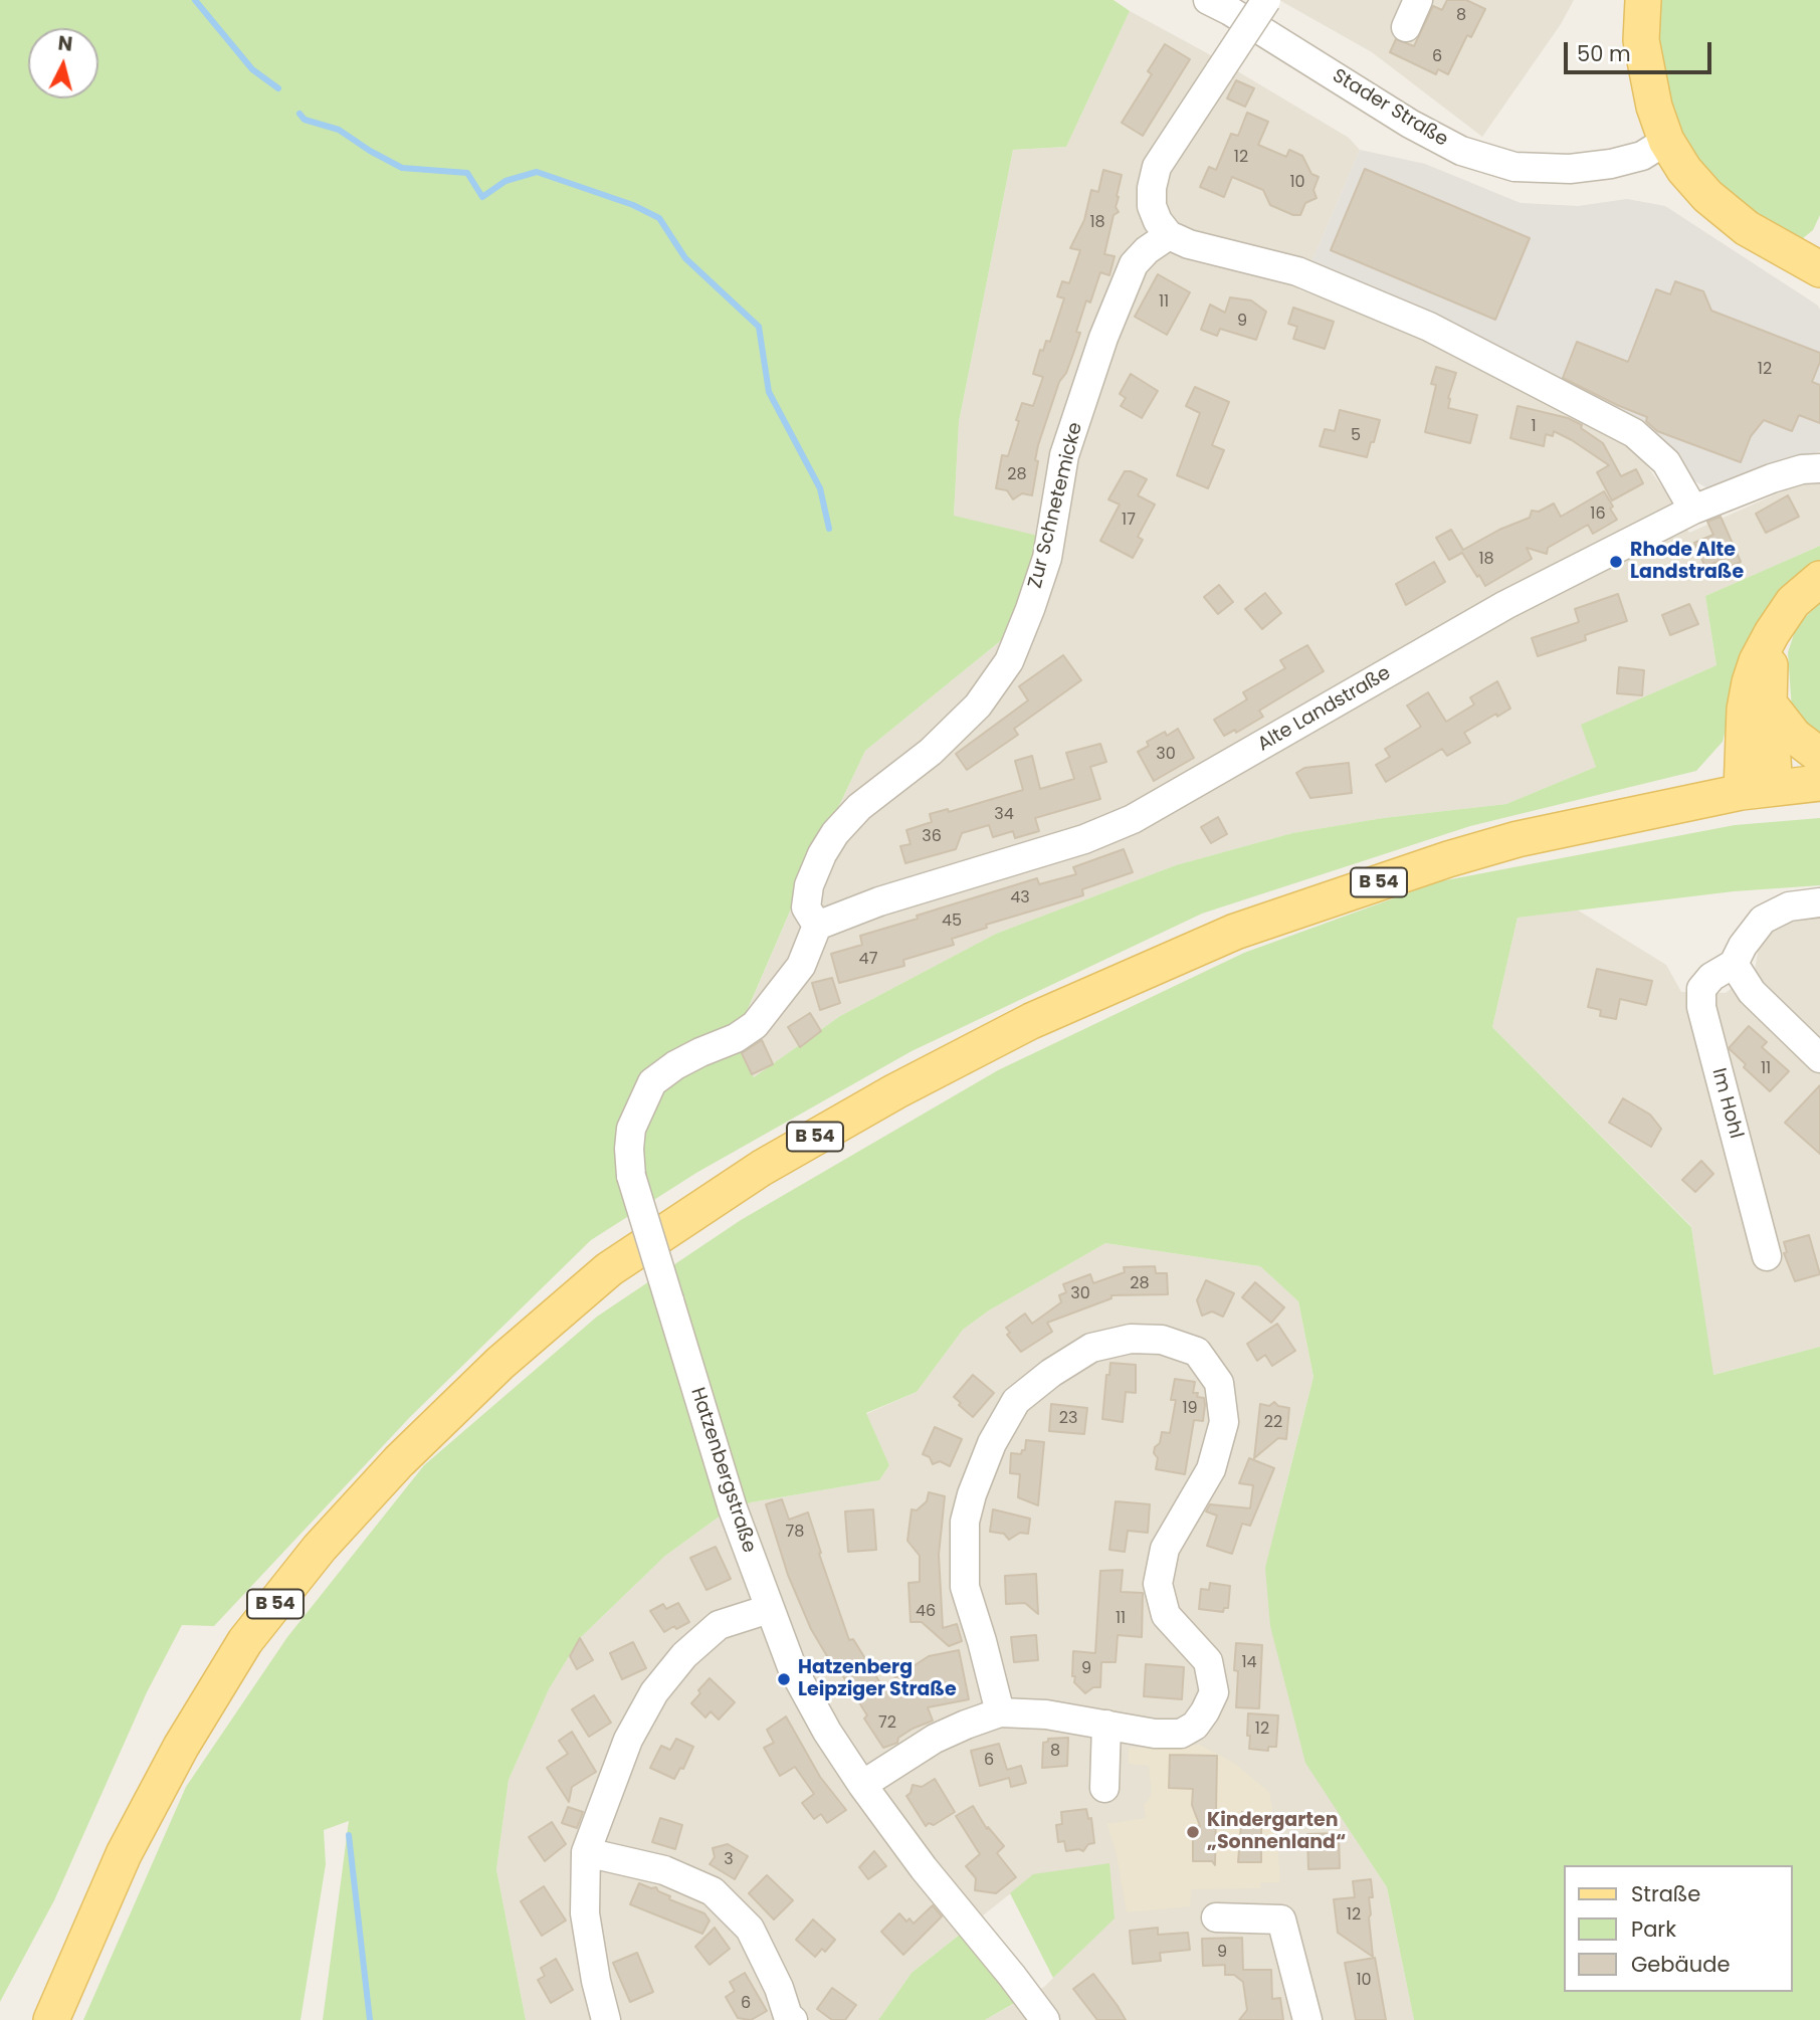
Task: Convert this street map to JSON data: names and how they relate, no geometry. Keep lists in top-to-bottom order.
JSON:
{
  "streets": {
    "main road": ["B 54"],
    "street": [
      "Stader Straße",
      "Zur Schnetemicke",
      "Alte Landstraße",
      "Im Hohl",
      "Hatzenbergstraße"
    ]
  },
  "crossings": [
    ["Zur Schnetemicke", "Alte Landstraße"],
    ["Zur Schnetemicke", "Hatzenbergstraße"],
    ["Alte Landstraße", "Hatzenbergstraße"]
  ],
  "places": ["Rhode Alte Landstraße", "Hatzenberg Leipziger Straße", "Kindergarten „Sonnenland“"],
  "house_numbers": [
    "8",
    "6",
    "12",
    "10",
    "18",
    "11",
    "9",
    "12",
    "1",
    "5",
    "28",
    "16",
    "17",
    "18",
    "30",
    "34",
    "36",
    "43",
    "45",
    "47",
    "11",
    "28",
    "30",
    "19",
    "23",
    "22",
    "78",
    "46",
    "11",
    "14",
    "9",
    "72",
    "12",
    "8",
    "6",
    "3",
    "12",
    "9",
    "10",
    "6"
  ],
  "legend": ["Straße", "Park", "Gebäude"],
  "scale_bar": "50 m",
  "north": "top"
}
